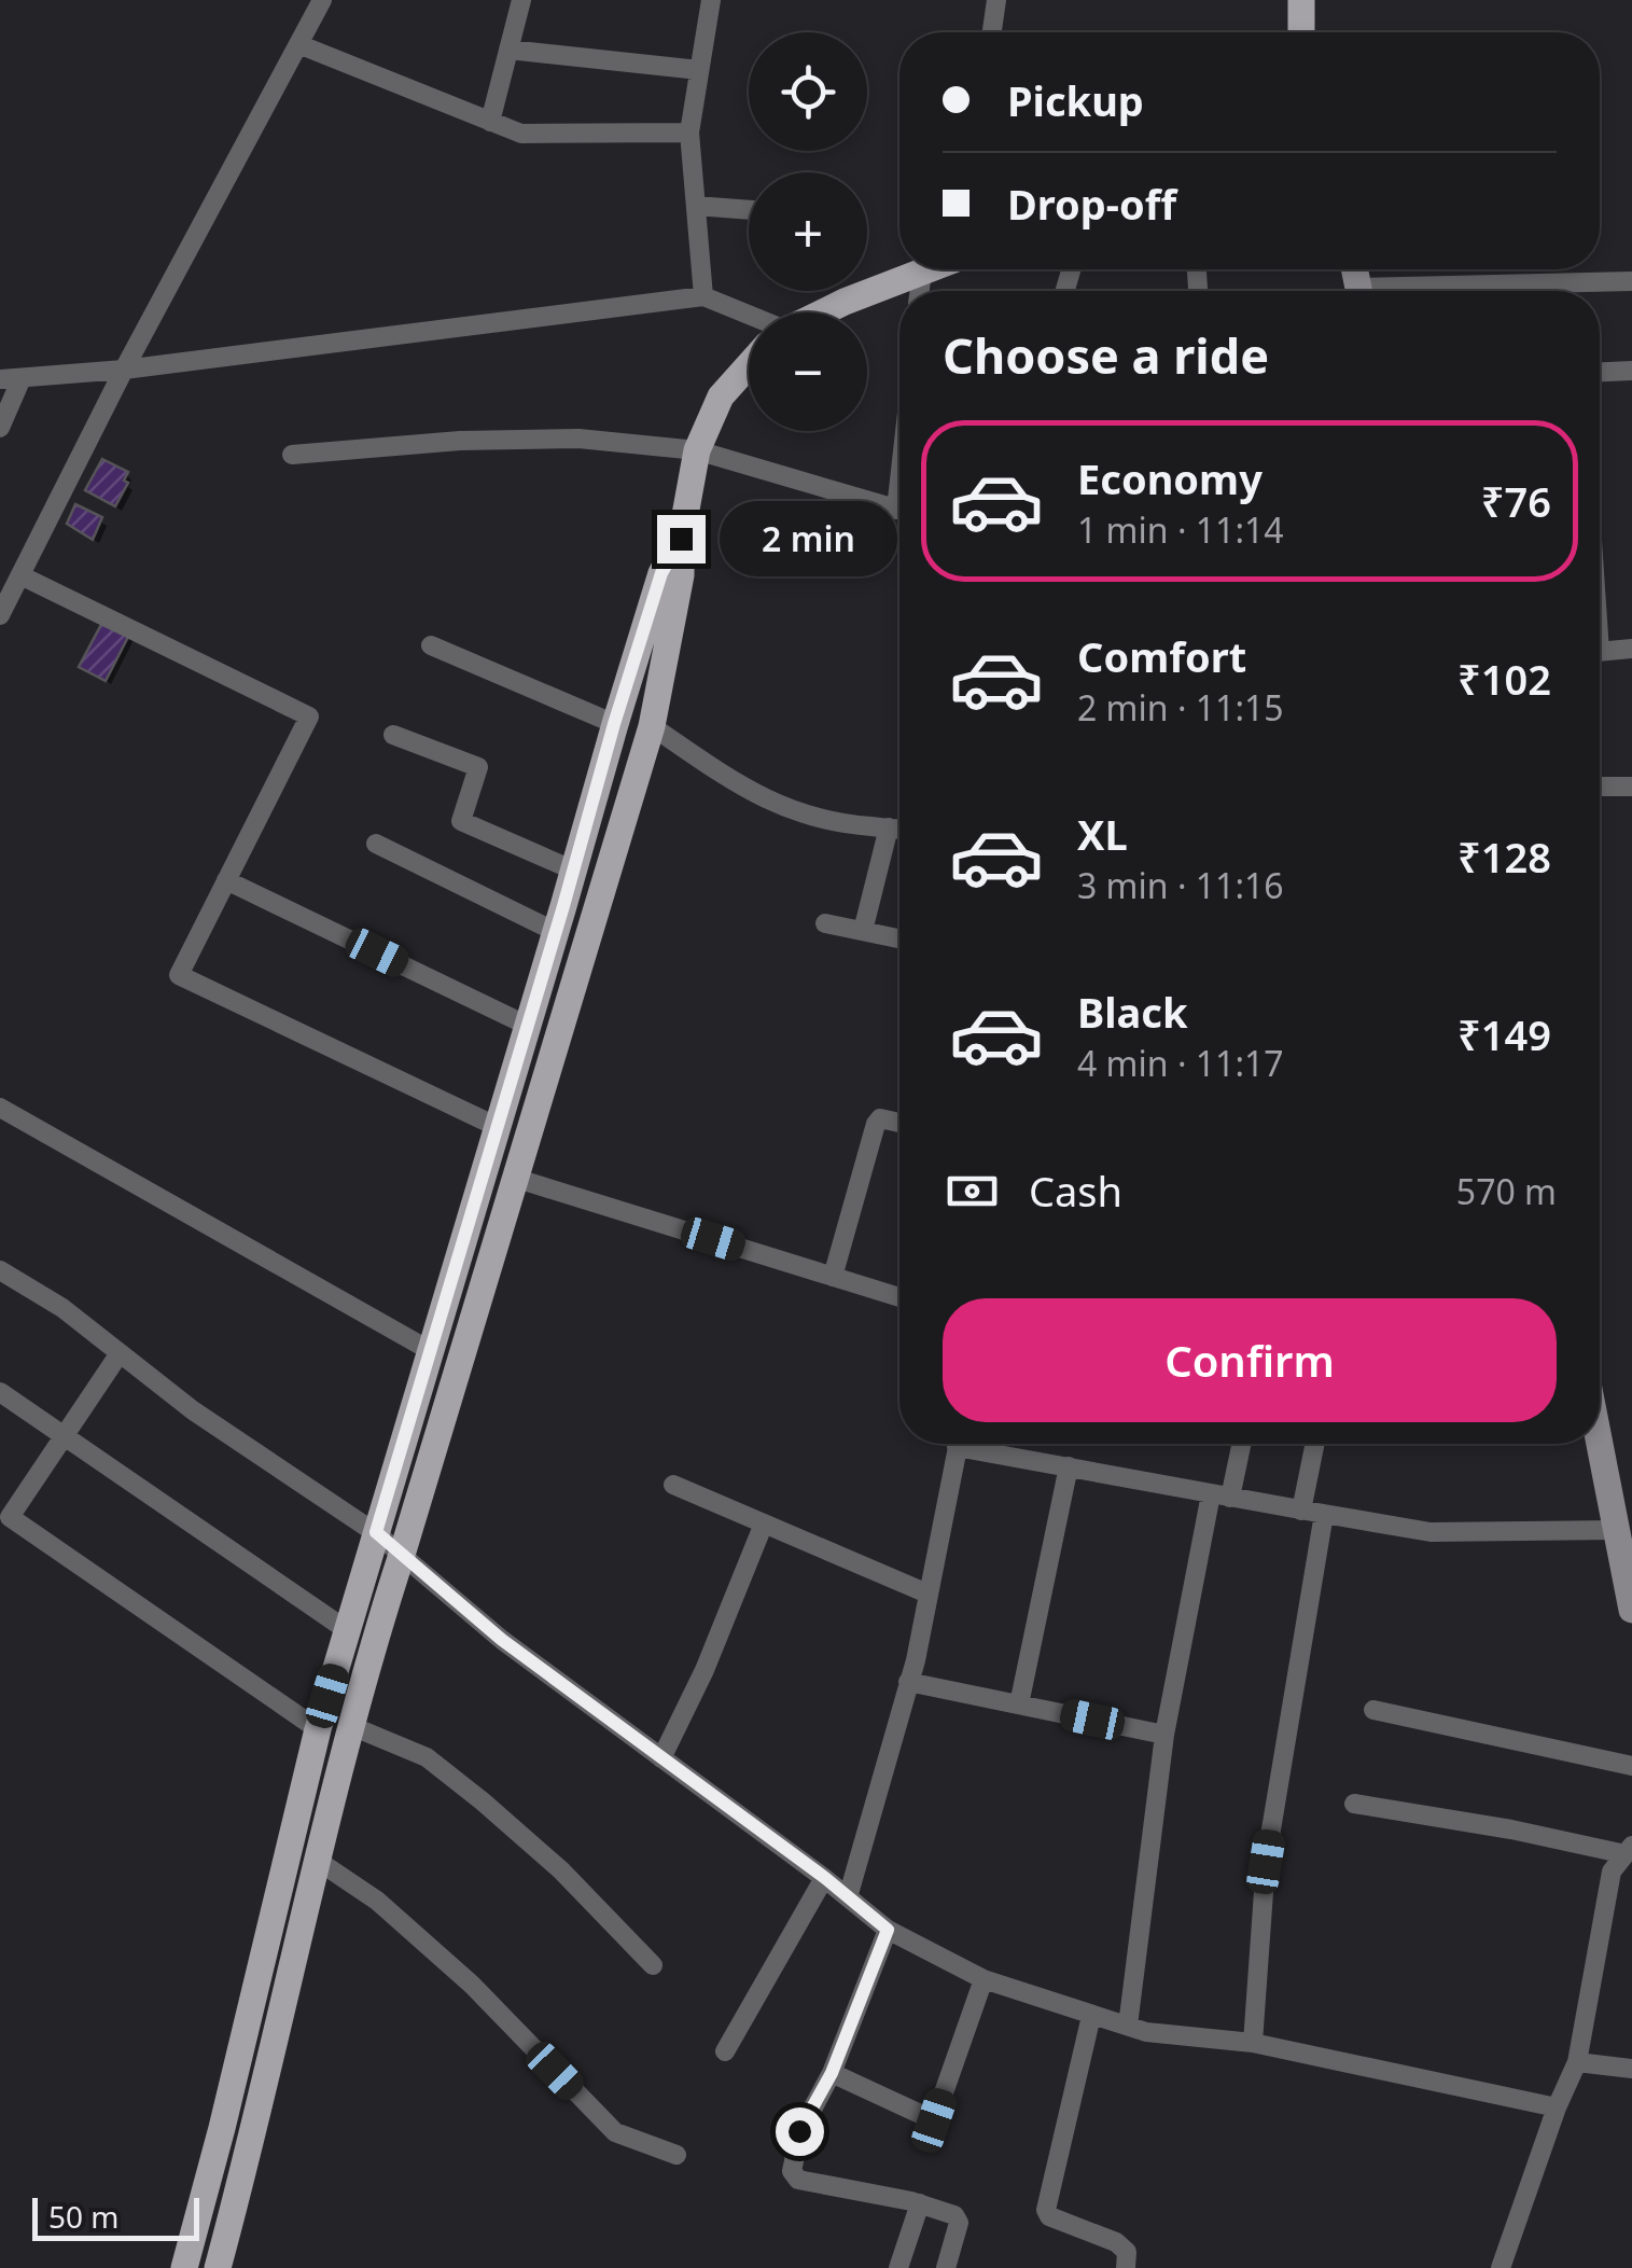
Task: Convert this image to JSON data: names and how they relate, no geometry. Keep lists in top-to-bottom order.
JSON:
{
  "scale_bar": "50 m",
  "page": {
    "map_buttons": ["+", "−"],
    "banner": ["Pickup", "Drop-off"],
    "heading": "Choose a ride",
    "list": [
      {
        "name": "Economy",
        "note": "1 min · 11:14",
        "value": "₹76"
      },
      {
        "name": "Comfort",
        "note": "2 min · 11:15",
        "value": "₹102"
      },
      {
        "name": "XL",
        "note": "3 min · 11:16",
        "value": "₹128"
      },
      {
        "name": "Black",
        "note": "4 min · 11:17",
        "value": "₹149"
      }
    ],
    "bubble": "2 min",
    "pay": ["Cash", "570 m"],
    "buttons": "Confirm",
    "scale": "50 m"
  }
}
